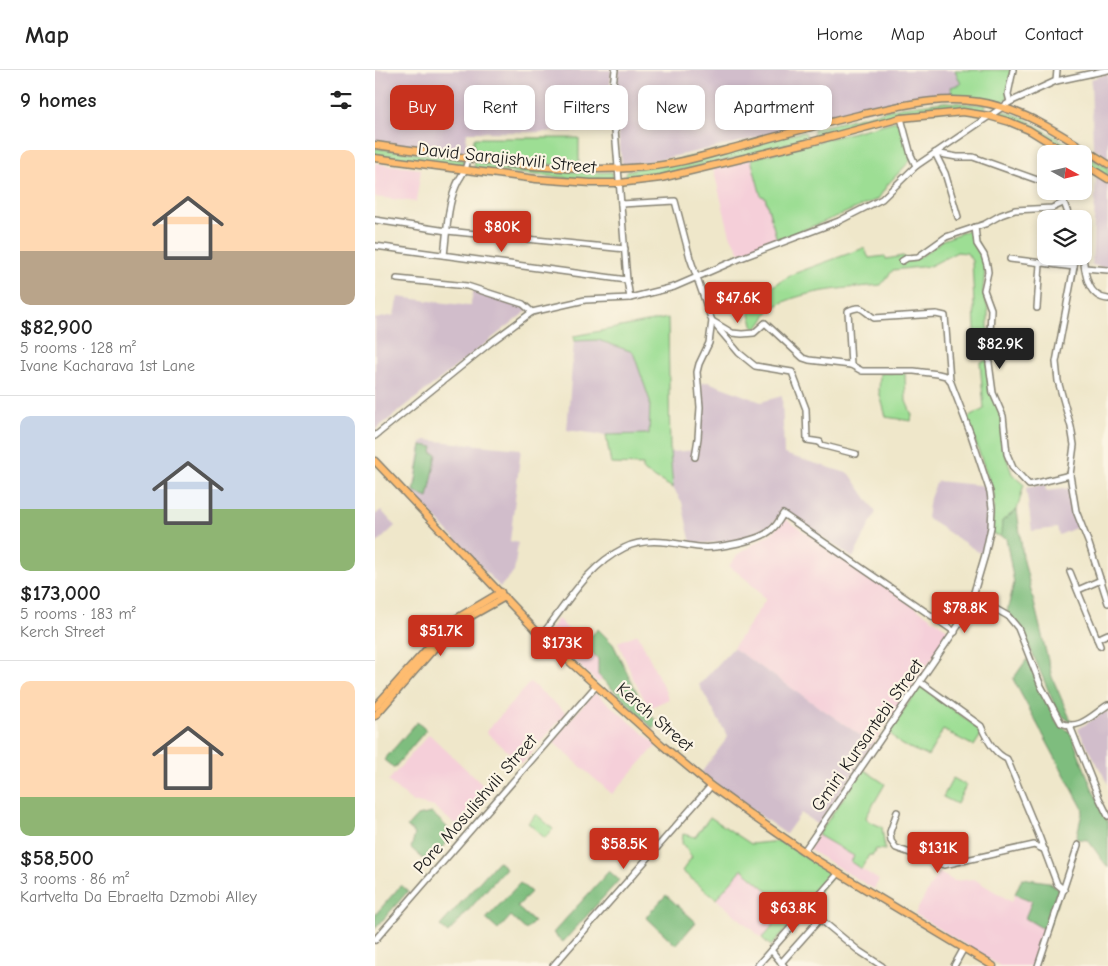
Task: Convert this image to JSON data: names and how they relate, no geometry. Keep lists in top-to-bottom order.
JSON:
{
  "streets": {
    "main road": ["David Sarajishvili Street", "Kerch Street"],
    "street": ["Gmiri Kursantebi Street", "Pore Mosulishvili Street"]
  },
  "crossings": [
    ["Kerch Street", "Gmiri Kursantebi Street"],
    ["Kerch Street", "Pore Mosulishvili Street"]
  ],
  "north": "right",
  "page": {
    "header": "Map",
    "nav": [
      "Home",
      "Map",
      "About",
      "Contact"
    ],
    "heading": "9 homes",
    "chip": [
      "Buy",
      "Rent",
      "Filters",
      "New",
      "Apartment"
    ],
    "list": [
      {
        "name": "$82,900",
        "note": "5 rooms · 128 m² · Ivane Kacharava 1st Lane"
      },
      {
        "name": "$173,000",
        "note": "5 rooms · 183 m² · Kerch Street"
      },
      {
        "name": "$58,500",
        "note": "3 rooms · 86 m² · Kartvelta Da Ebraelta Dzmobi Alley"
      }
    ],
    "price": [
      "$80K",
      "$47.6K",
      "$82.9K",
      "$78.8K",
      "$51.7K",
      "$173K",
      "$58.5K",
      "$131K",
      "$63.8K"
    ]
  }
}
